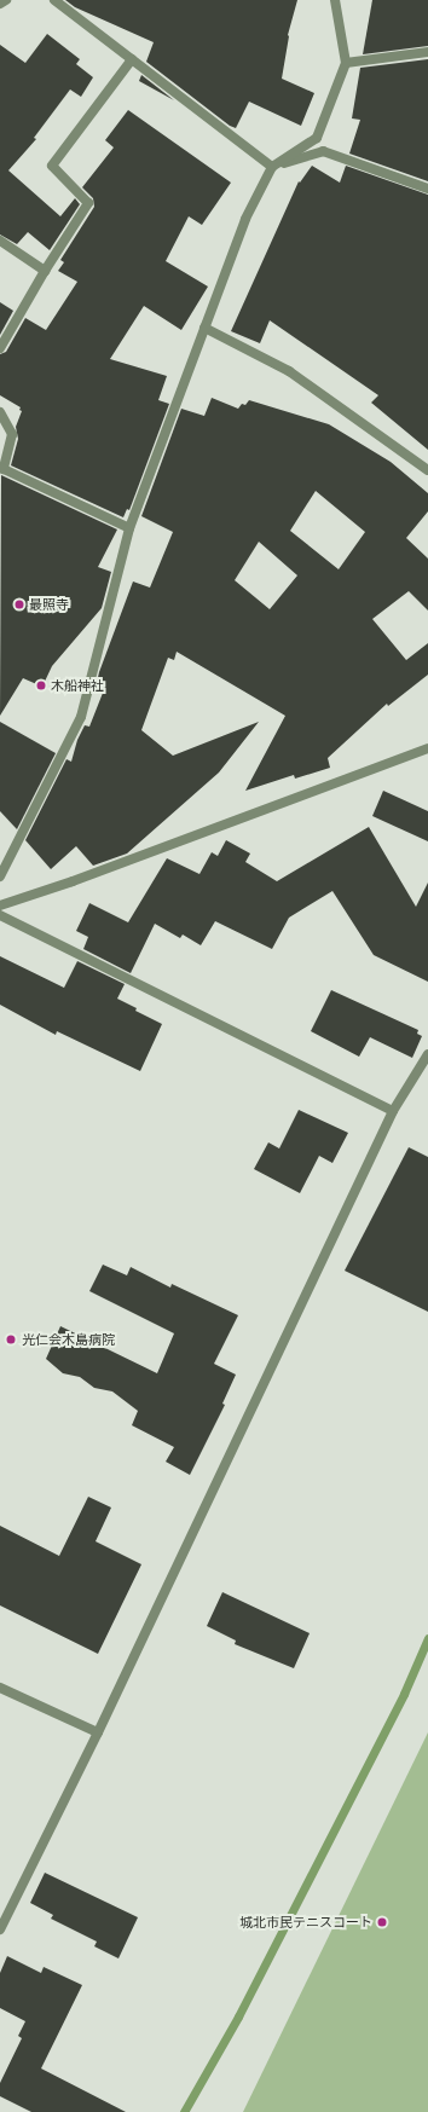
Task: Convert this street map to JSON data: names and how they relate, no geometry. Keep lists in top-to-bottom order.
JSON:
{
  "places": [
    "最照寺",
    "木船神社",
    "光仁会木島病院",
    "城北市民テニスコート"
  ]
}
